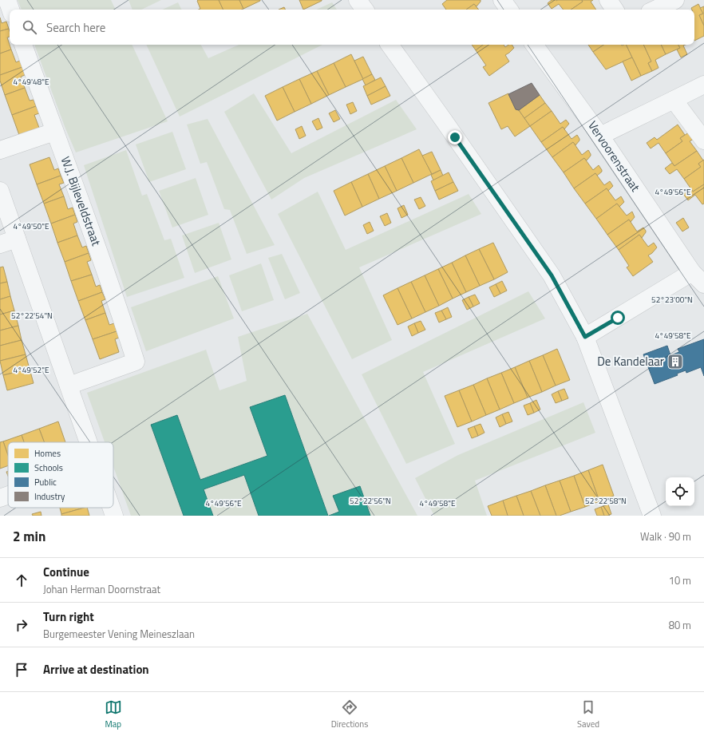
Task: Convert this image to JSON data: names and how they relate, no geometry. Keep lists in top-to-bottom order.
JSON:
{
  "streets": {
    "street": ["Vervoorenstraat", "W.J. Bijleveldstraat"]
  },
  "places": {
    "building": ["De Kandelaar"]
  },
  "legend": [
    "Homes",
    "Schools",
    "Public",
    "Industry"
  ],
  "page": {
    "search": "Search here",
    "heading": ["2 min", "Walk · 90 m"],
    "list": [
      ["Continue", "Johan Herman Doornstraat", "10 m"],
      ["Turn right", "Burgemeester Vening Meineszlaan", "80 m"],
      "Arrive at destination"
    ],
    "nav": ["Map", "Directions", "Saved"]
  },
  "coordinates": [
    "4°49'48\"E",
    "4°49'56\"E",
    "4°49'50\"E",
    "52°23'00\"N",
    "52°22'54\"N",
    "4°49'58\"E",
    "4°49'52\"E",
    "52°22'56\"N",
    "52°22'58\"N"
  ]
}
